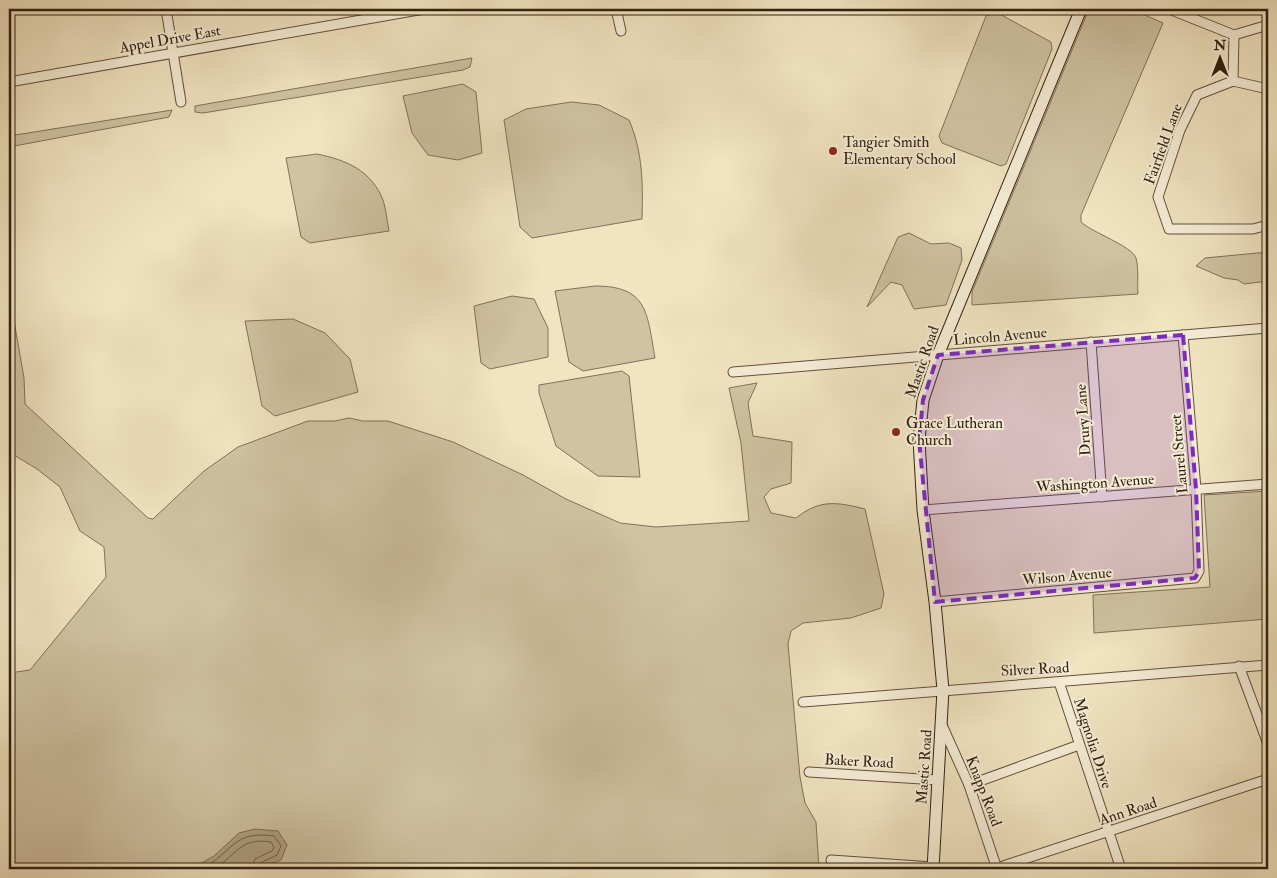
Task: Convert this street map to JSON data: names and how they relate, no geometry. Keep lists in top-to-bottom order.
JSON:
{
  "streets": {
    "main road": ["Mastic Road"],
    "street": [
      "Appel Drive East",
      "Fairfield Lane",
      "Lincoln Avenue",
      "Drury Lane",
      "Laurel Street",
      "Washington Avenue",
      "Wilson Avenue",
      "Silver Road",
      "Magnolia Drive",
      "Baker Road",
      "Knapp Road",
      "Ann Road"
    ]
  },
  "crossings": [
    ["Lincoln Avenue", "Mastic Road"],
    ["Lincoln Avenue", "Drury Lane"],
    ["Lincoln Avenue", "Laurel Street"],
    ["Mastic Road", "Washington Avenue"],
    ["Mastic Road", "Wilson Avenue"],
    ["Mastic Road", "Silver Road"],
    ["Mastic Road", "Baker Road"],
    ["Mastic Road", "Knapp Road"],
    ["Drury Lane", "Washington Avenue"],
    ["Laurel Street", "Washington Avenue"],
    ["Laurel Street", "Wilson Avenue"],
    ["Silver Road", "Magnolia Drive"],
    ["Magnolia Drive", "Ann Road"],
    ["Knapp Road", "Ann Road"]
  ],
  "places": ["Tangier Smith Elementary School", "Grace Lutheran Church"],
  "north": "top"
}
